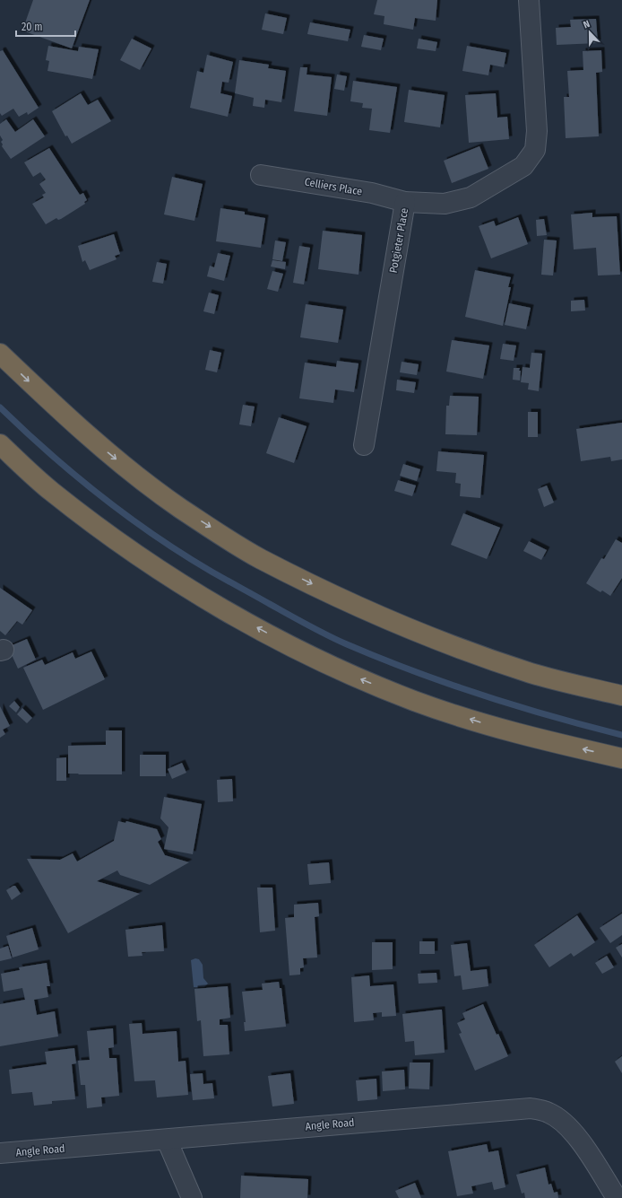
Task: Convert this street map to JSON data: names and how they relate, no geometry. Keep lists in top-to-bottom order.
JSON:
{
  "streets": {
    "street": ["Celliers Place", "Potgieter Place", "Angle Road"]
  },
  "crossings": [
    ["Celliers Place", "Potgieter Place"]
  ],
  "scale_bar": "20 m",
  "north": "top"
}
